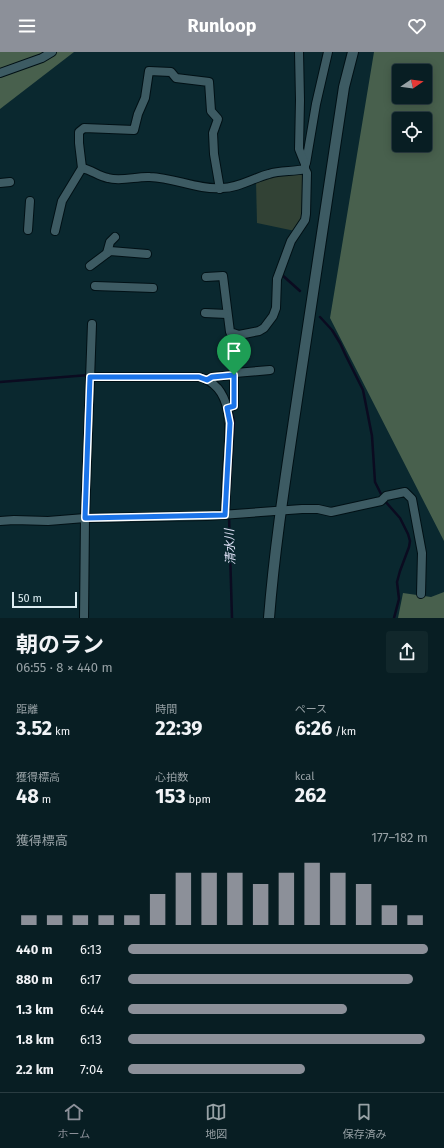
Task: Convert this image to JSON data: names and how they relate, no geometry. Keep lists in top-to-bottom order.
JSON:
{
  "water": ["清水川"],
  "scale_bar": "50 m",
  "north": "right",
  "page": {
    "header": "Runloop",
    "scale": "50 m",
    "heading": ["朝のラン", "06:55 · 8 × 440 m"],
    "stats": [
      ["距離", "3.52 km"],
      ["時間", "22:39"],
      ["ペース", "6:26 /km"],
      ["獲得標高", "48 m"],
      ["心拍数", "153 bpm"],
      ["kcal", "262"]
    ],
    "chart": ["獲得標高", "177–182 m"],
    "list": [
      {
        "name": "440 m",
        "note": "6:13"
      },
      {
        "name": "880 m",
        "note": "6:17"
      },
      {
        "name": "1.3 km",
        "note": "6:44"
      },
      {
        "name": "1.8 km",
        "note": "6:13"
      },
      {
        "name": "2.2 km",
        "note": "7:04"
      }
    ],
    "tabs": ["ホーム", "地図", "保存済み"]
  }
}
